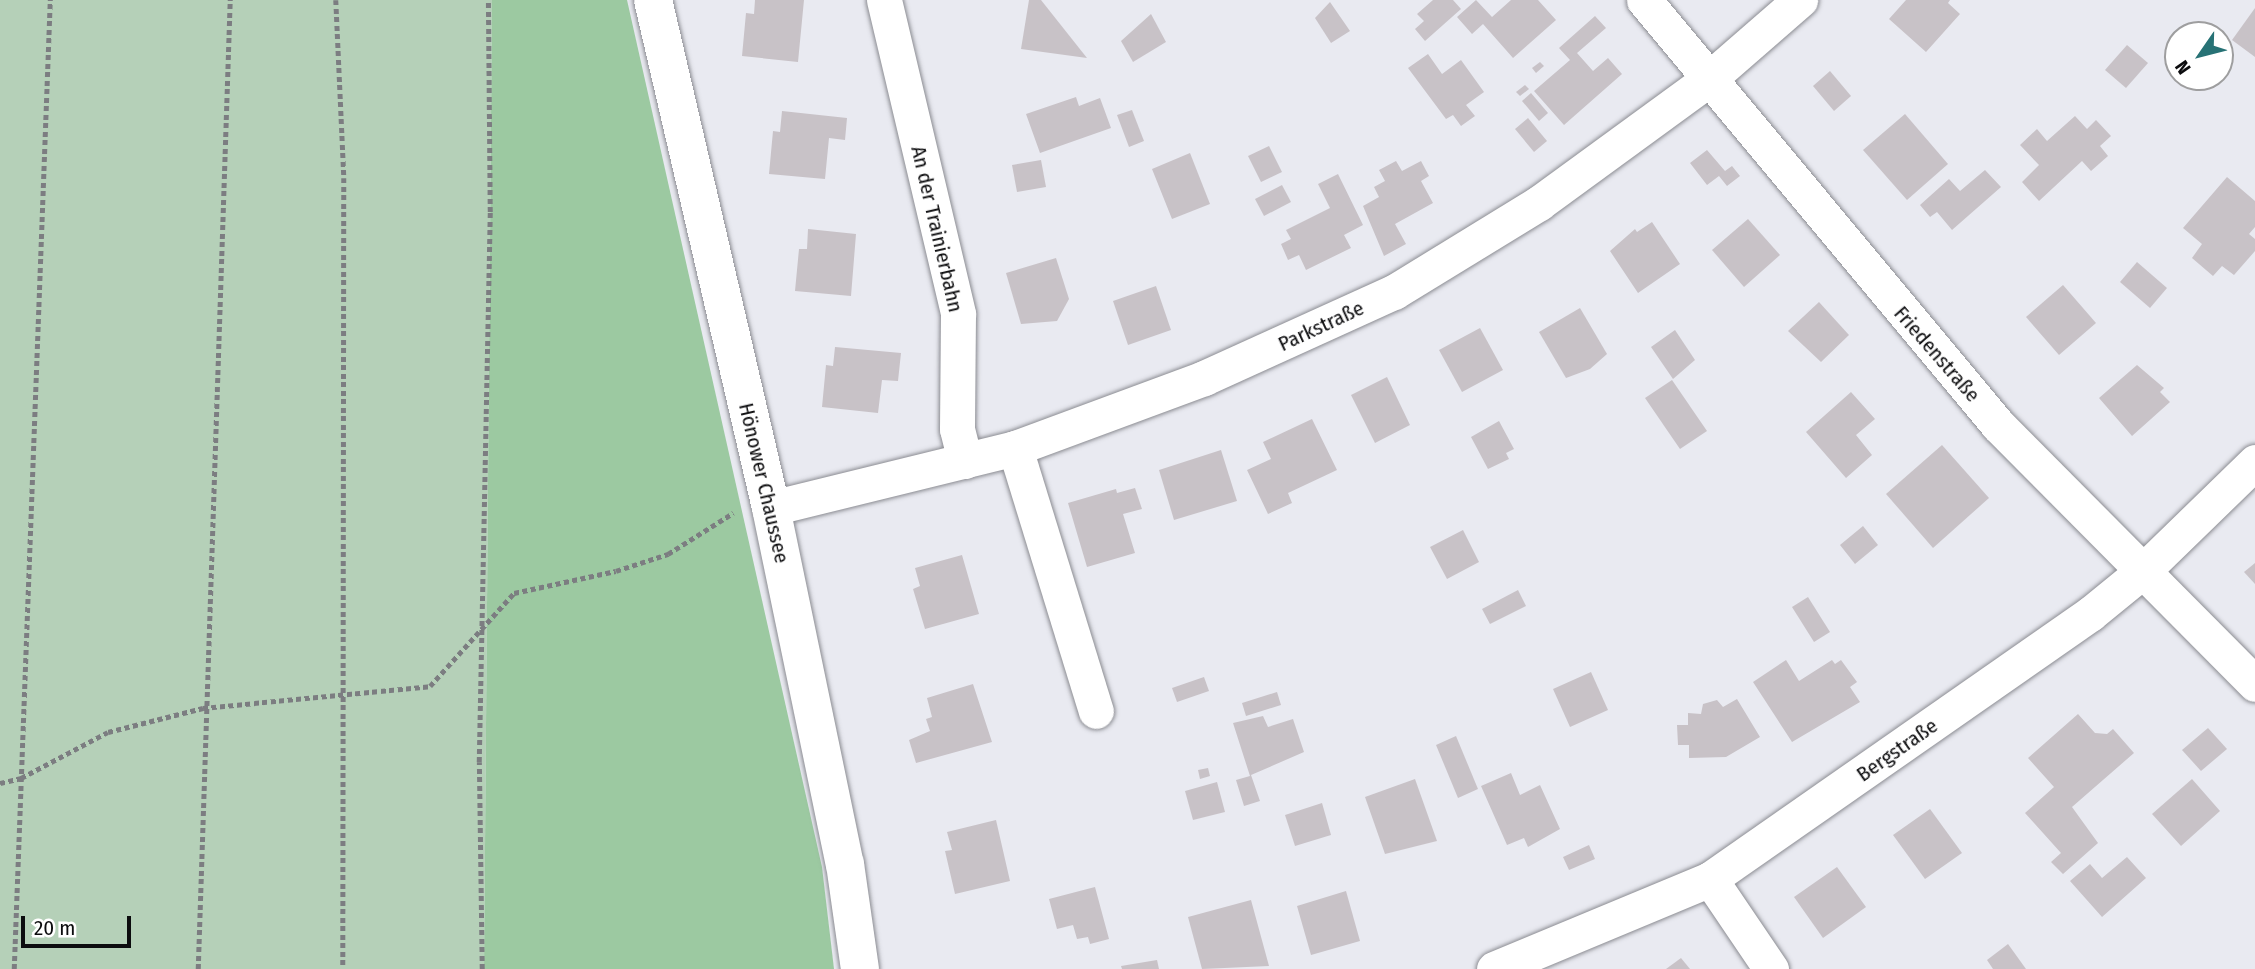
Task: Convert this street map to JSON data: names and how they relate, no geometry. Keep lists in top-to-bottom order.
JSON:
{
  "streets": {
    "main road": ["Hönower Chaussee"],
    "street": [
      "An der Trainierbahn",
      "Parkstraße",
      "Friedenstraße",
      "Bergstraße"
    ]
  },
  "crossings": [
    ["An der Trainierbahn", "Parkstraße"],
    ["Parkstraße", "Friedenstraße"],
    ["Parkstraße", "Hönower Chaussee"],
    ["Friedenstraße", "Bergstraße"]
  ],
  "scale_bar": "20 m",
  "north": "bottom left"
}
